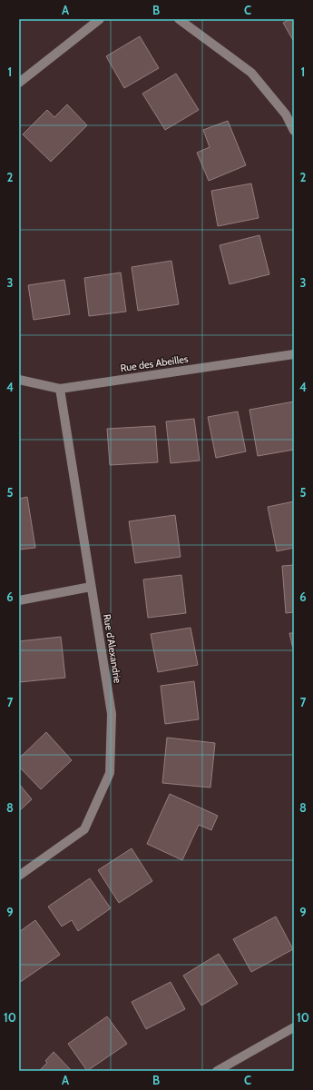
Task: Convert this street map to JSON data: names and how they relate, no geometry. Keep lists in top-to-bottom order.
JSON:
{
  "streets": {
    "street": ["Rue des Abeilles", "Rue d'Alexandrie"]
  },
  "crossings": [
    ["Rue des Abeilles", "Rue d'Alexandrie"]
  ],
  "grid": {
    "columns": ["A", "B", "C"],
    "rows": [
      "1",
      "2",
      "3",
      "4",
      "5",
      "6",
      "7",
      "8",
      "9",
      "10"
    ]
  }
}
